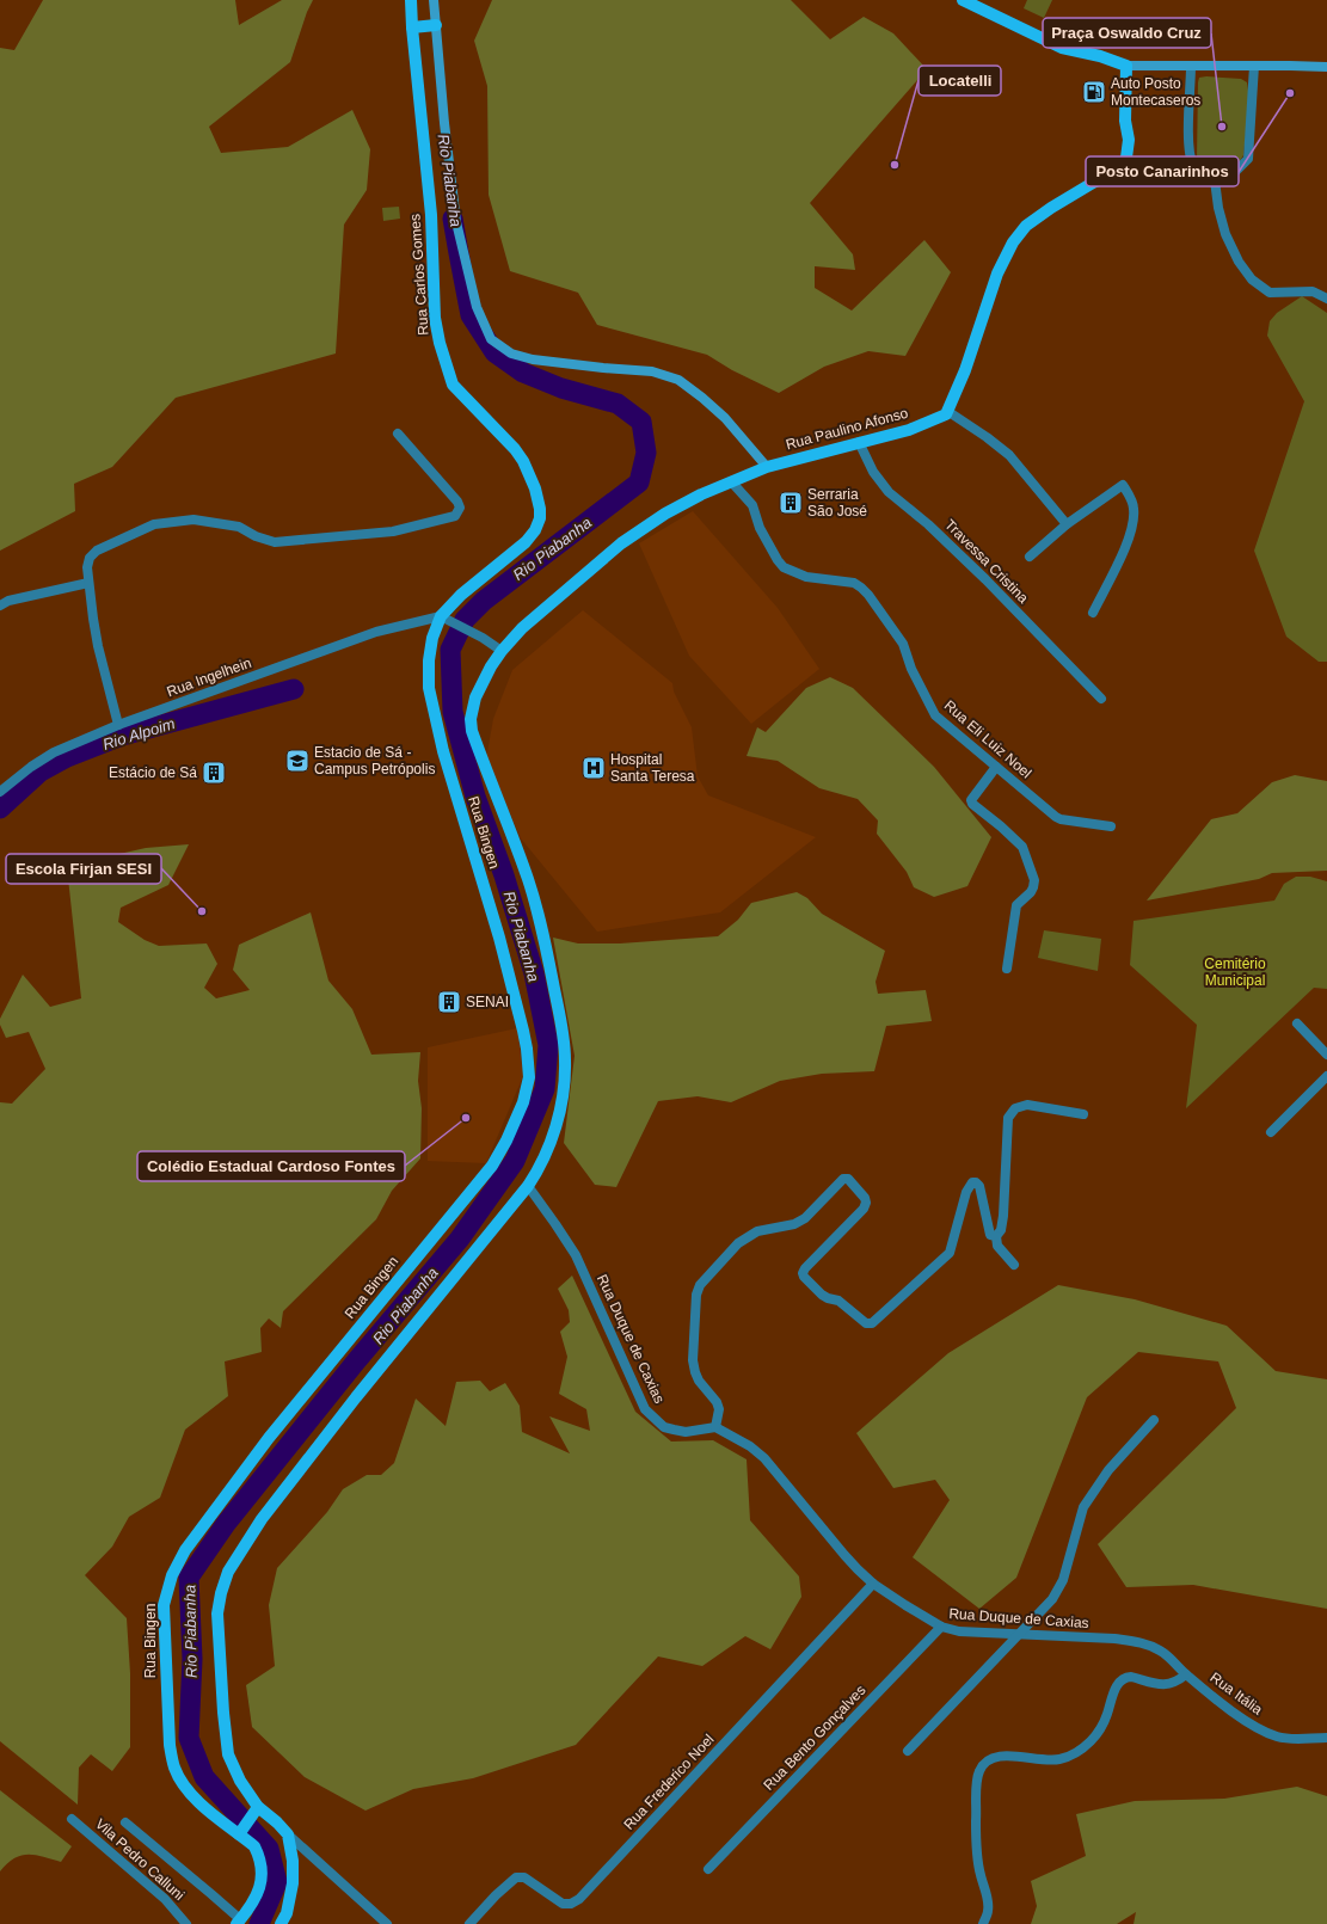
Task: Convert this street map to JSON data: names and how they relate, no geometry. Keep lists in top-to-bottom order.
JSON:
{
  "streets": {
    "main road": ["Rua Carlos Gomes", "Rua Paulino Afonso", "Rua Bingen"],
    "street": [
      "Travessa Cristina",
      "Rua Ingelhein",
      "Rua Eli Luiz Noel",
      "Rua Duque de Caxias",
      "Rua Itália",
      "Rua Bento Gonçalves",
      "Rua Frederico Noel",
      "Vila Pedro Calluni"
    ]
  },
  "crossings": [
    ["Rua Carlos Gomes", "Rua Ingelhein"],
    ["Rua Carlos Gomes", "Rua Bingen"],
    ["Rua Paulino Afonso", "Travessa Cristina"],
    ["Rua Paulino Afonso", "Rua Eli Luiz Noel"],
    ["Rua Paulino Afonso", "Rua Bingen"],
    ["Rua Ingelhein", "Rua Bingen"],
    ["Rua Bingen", "Rua Duque de Caxias"],
    ["Rua Duque de Caxias", "Rua Itália"],
    ["Rua Duque de Caxias", "Rua Bento Gonçalves"],
    ["Rua Duque de Caxias", "Rua Frederico Noel"]
  ],
  "water": ["Rio Piabanha", "Rio Alpoim"],
  "parks": ["Cemitério Municipal"],
  "places": {
    "fuel station": ["Auto Posto Montecaseros"],
    "other": [
      "Posto Canarinhos",
      "Praça Oswaldo Cruz",
      "Locatelli",
      "Escola Firjan SESI",
      "Colédio Estadual Cardoso Fontes"
    ],
    "building": ["Serraria São José", "Estácio de Sá", "SENAI"],
    "school or university": ["Estacio de Sá - Campus Petrópolis"],
    "hospital": ["Hospital Santa Teresa"]
  }
}
